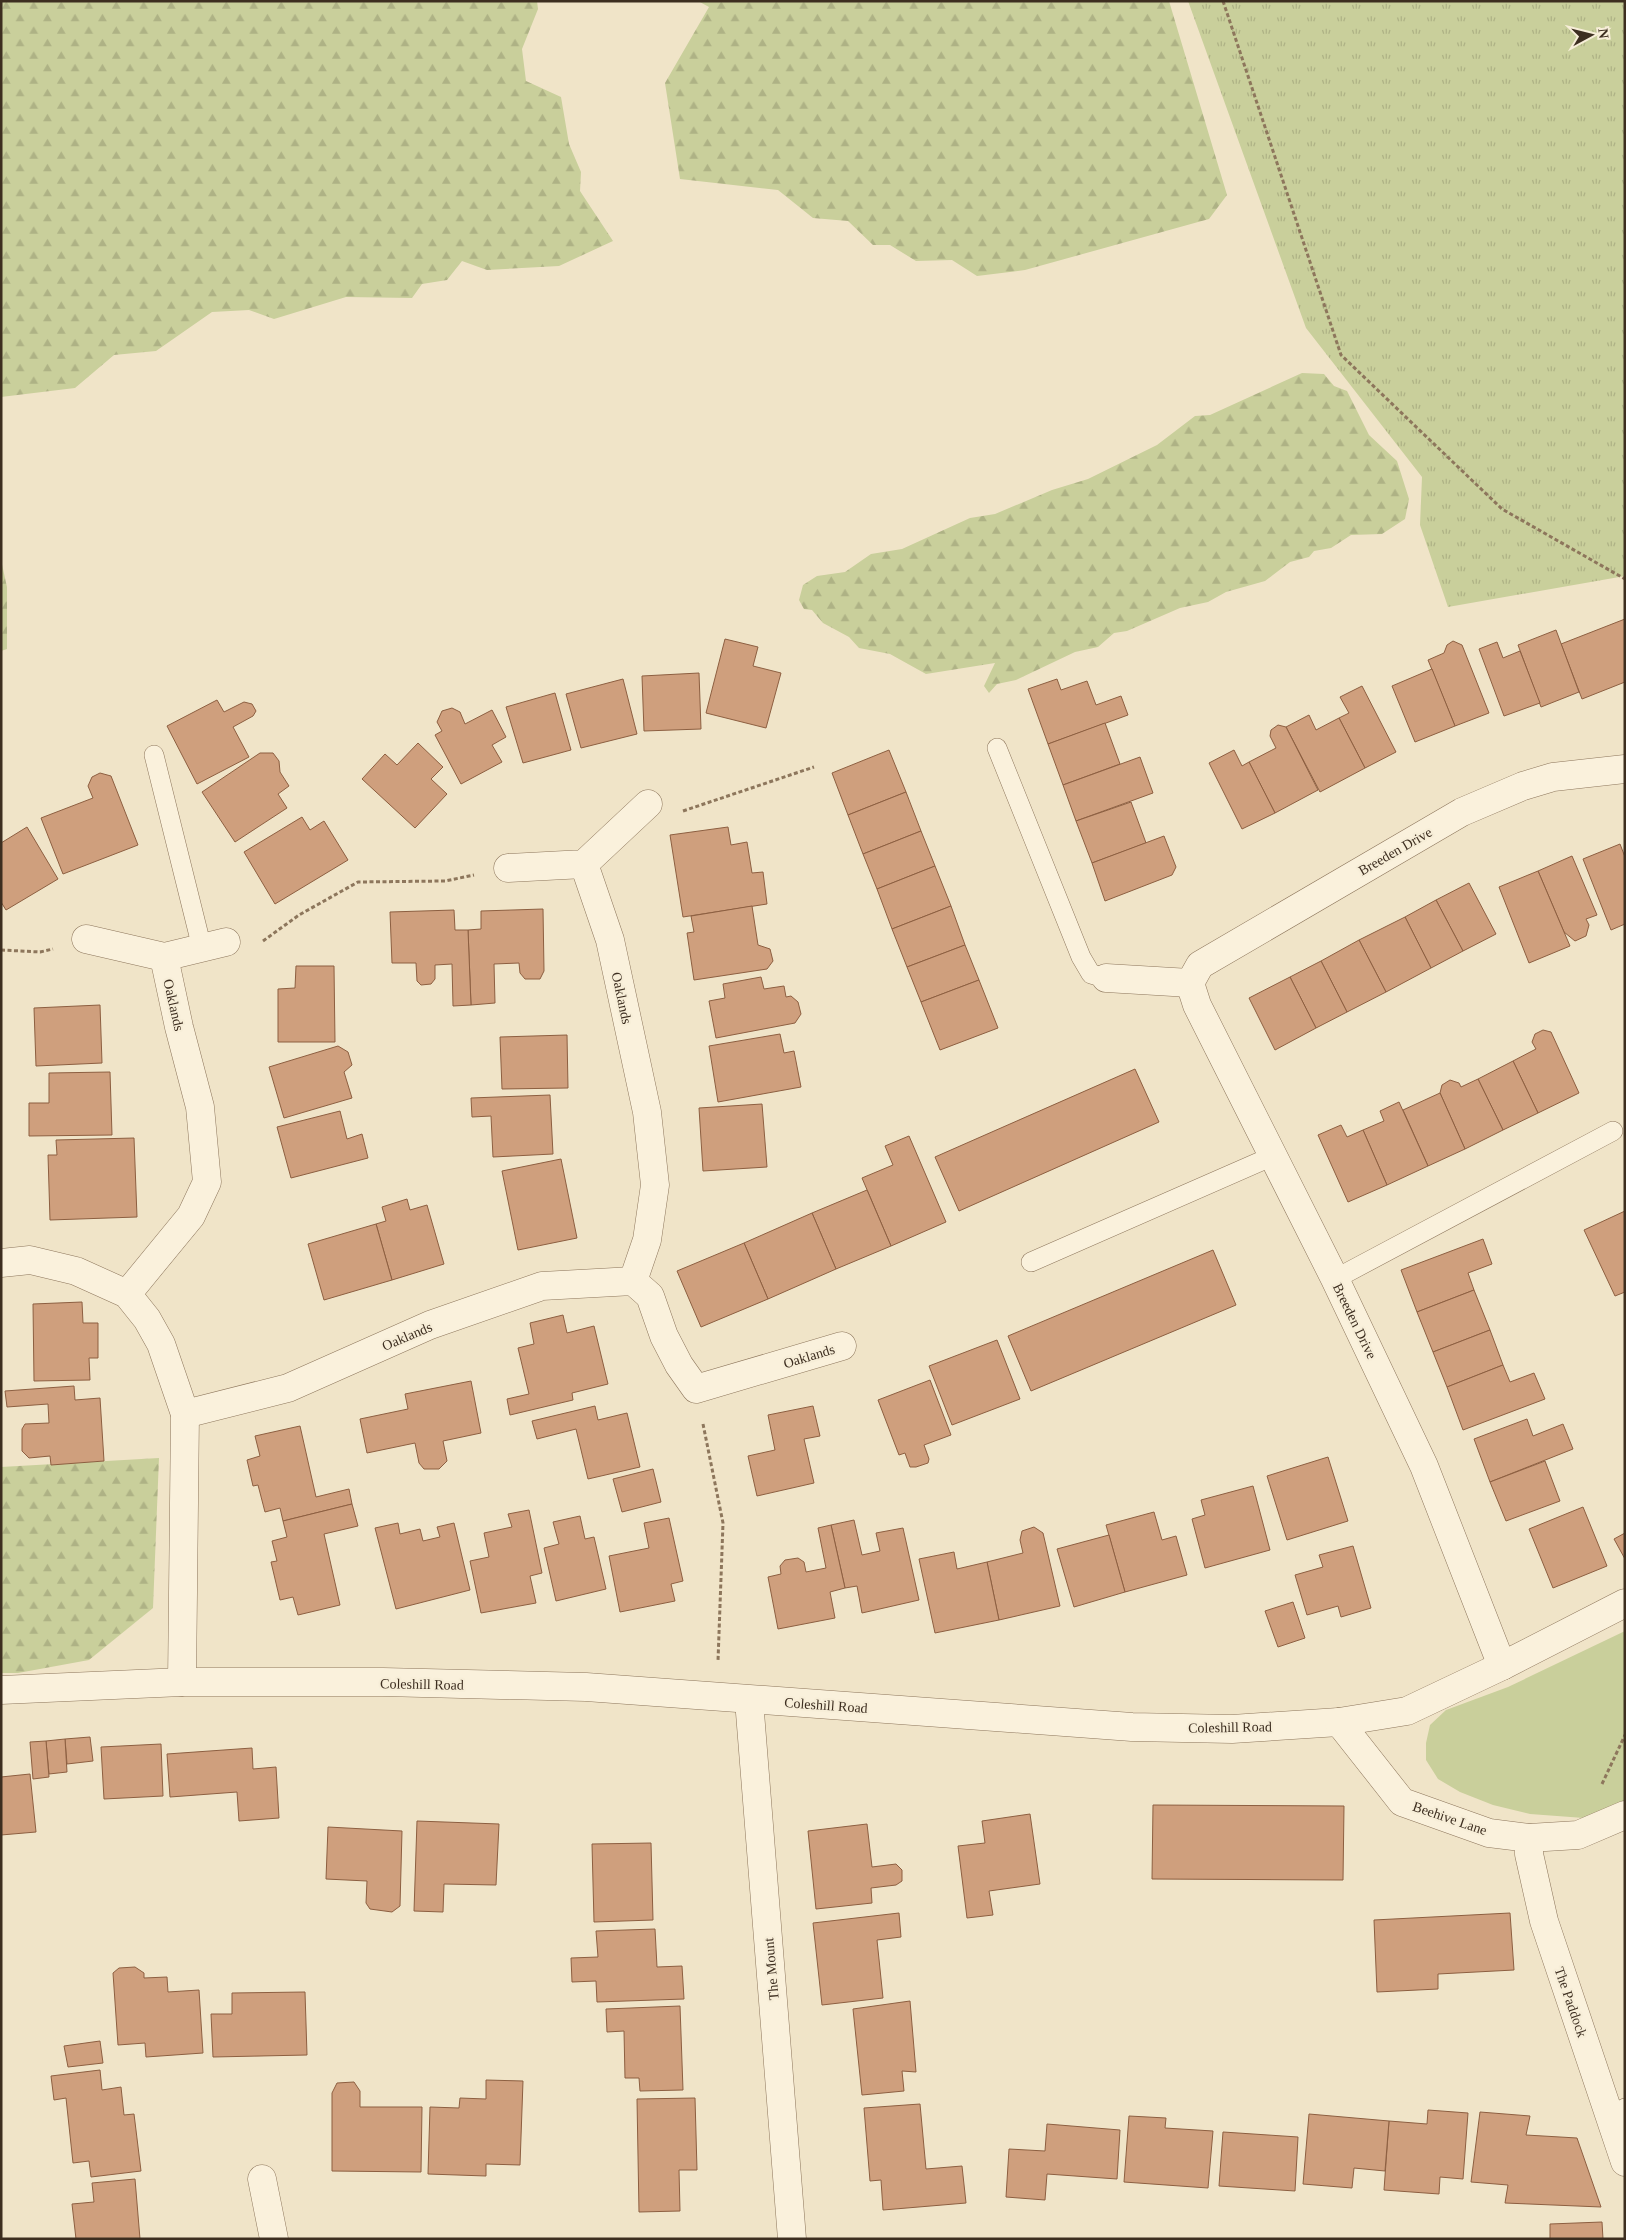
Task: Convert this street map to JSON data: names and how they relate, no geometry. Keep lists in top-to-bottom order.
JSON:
{
  "streets": {
    "street": [
      "Breeden Drive",
      "Oaklands",
      "Coleshill Road",
      "Beehive Lane",
      "The Mount",
      "The Paddock"
    ]
  },
  "crossings": [
    ["Breeden Drive", "Coleshill Road"],
    ["Coleshill Road", "Beehive Lane"],
    ["Coleshill Road", "The Mount"],
    ["Beehive Lane", "The Paddock"]
  ],
  "north": "right"
}
